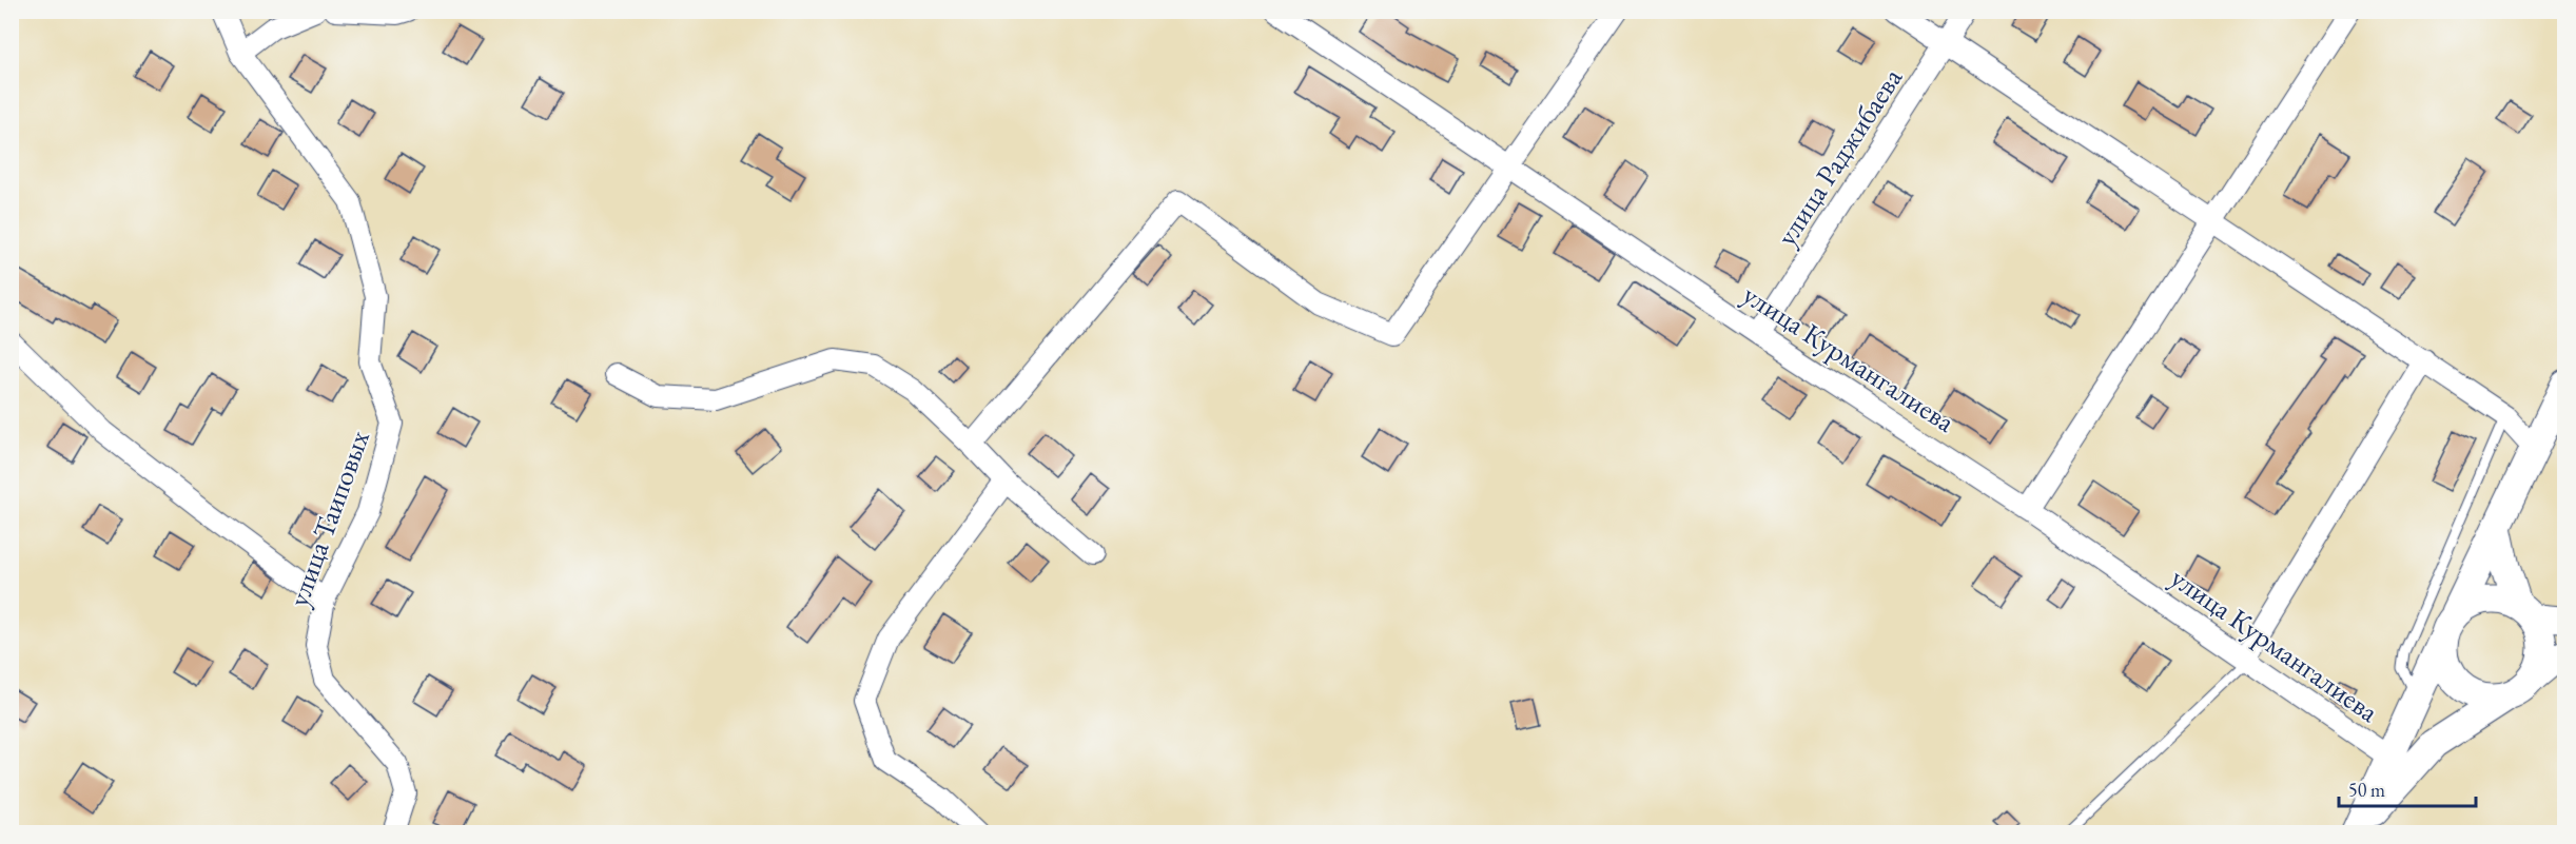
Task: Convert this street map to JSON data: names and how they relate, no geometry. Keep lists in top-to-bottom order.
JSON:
{
  "streets": {
    "street": ["улица Раджибаева", "улица Курмангалиева", "улица Таиповых"]
  },
  "crossings": [
    ["улица Раджибаева", "улица Курмангалиева"]
  ],
  "scale_bar": "50 m"
}
